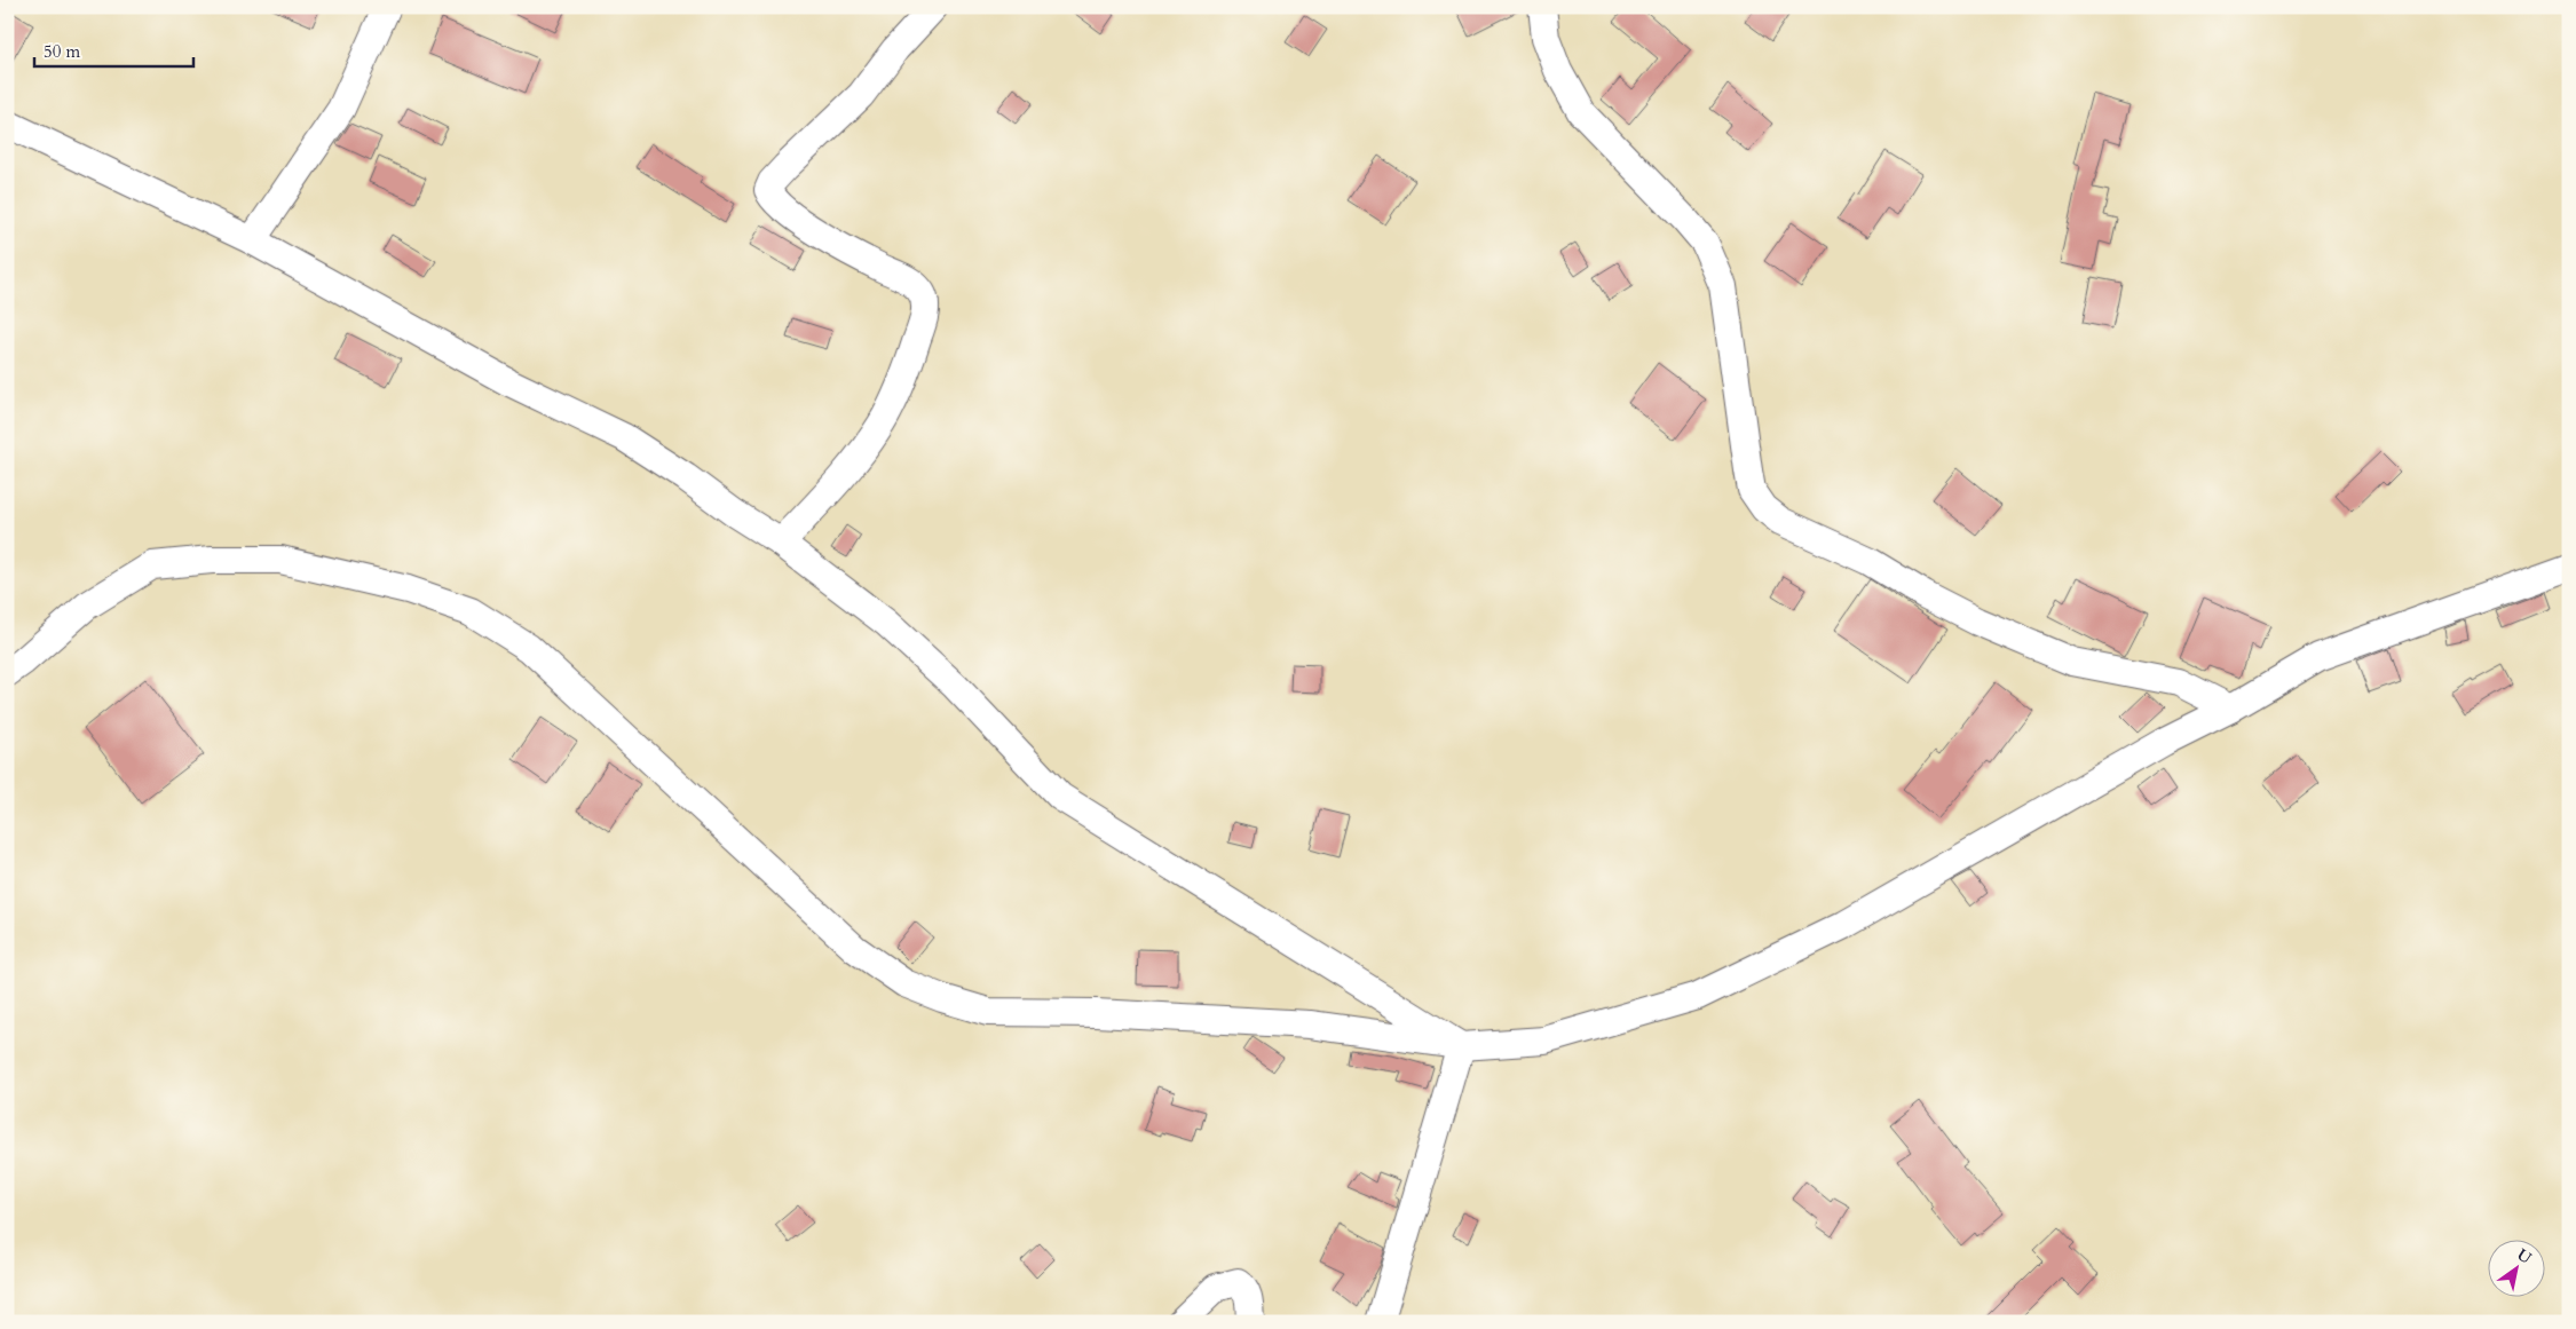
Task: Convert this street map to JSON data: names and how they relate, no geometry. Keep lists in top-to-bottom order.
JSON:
{
  "scale_bar": "50 m",
  "north": "top right"
}
